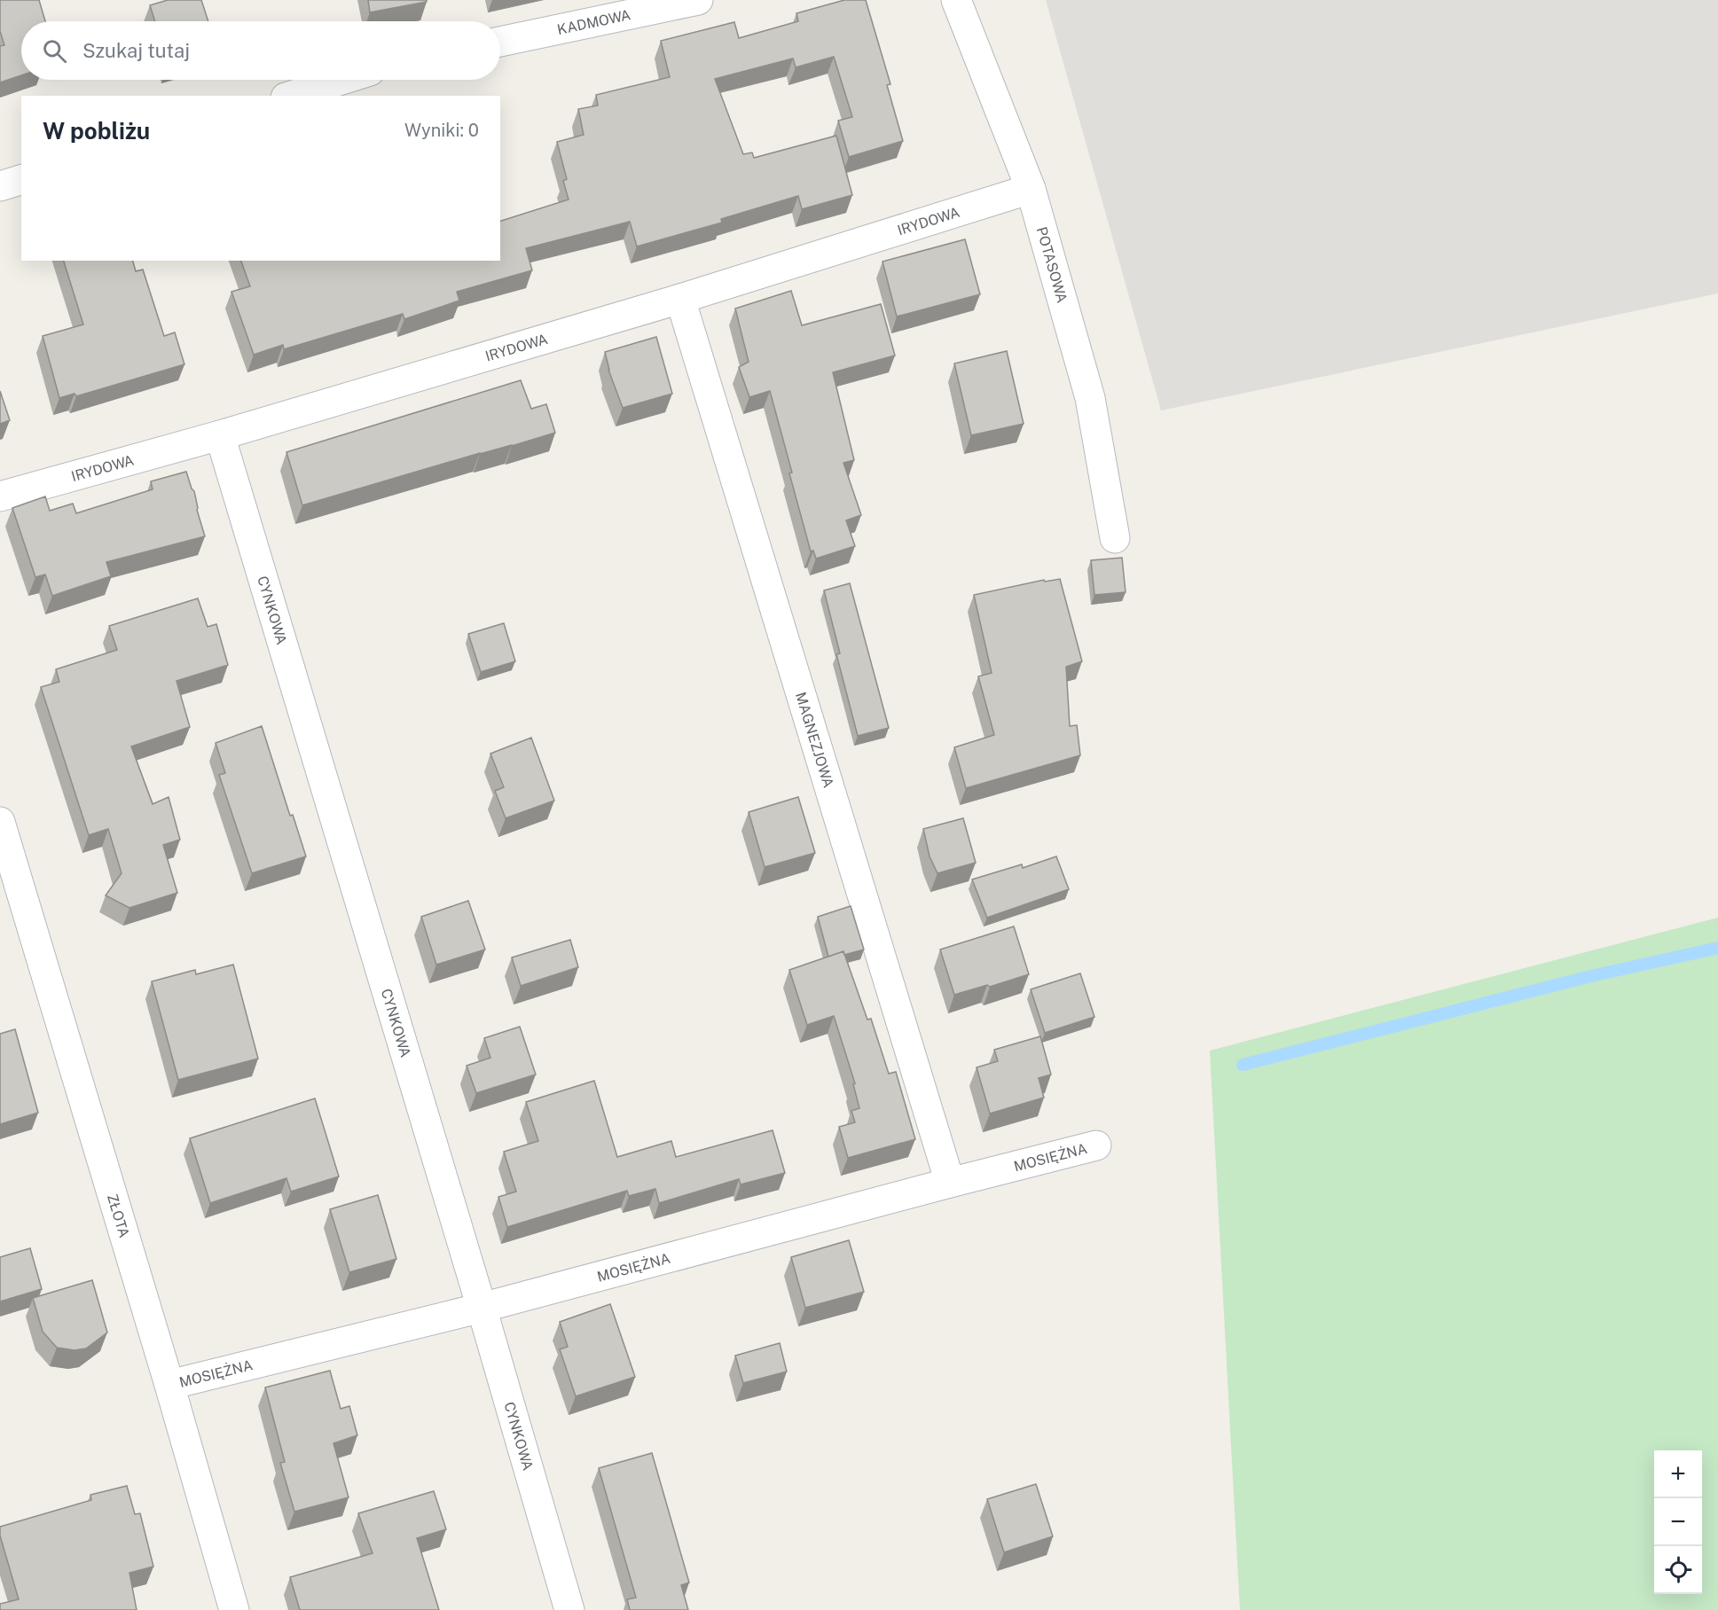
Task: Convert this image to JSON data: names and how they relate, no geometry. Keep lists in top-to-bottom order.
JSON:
{
  "streets": {
    "street": [
      "KADMOWA",
      "IRYDOWA",
      "POTASOWA",
      "CYNKOWA",
      "MAGNEZJOWA",
      "MOSIĘŻNA",
      "ZŁOTA"
    ]
  },
  "crossings": [
    ["IRYDOWA", "POTASOWA"],
    ["IRYDOWA", "CYNKOWA"],
    ["IRYDOWA", "MAGNEZJOWA"],
    ["CYNKOWA", "MOSIĘŻNA"],
    ["MAGNEZJOWA", "MOSIĘŻNA"],
    ["MOSIĘŻNA", "ZŁOTA"]
  ],
  "page": {
    "search": "Szukaj tutaj",
    "heading": ["W pobliżu", "Wyniki: 0"],
    "map_buttons": ["+", "−"]
  }
}
